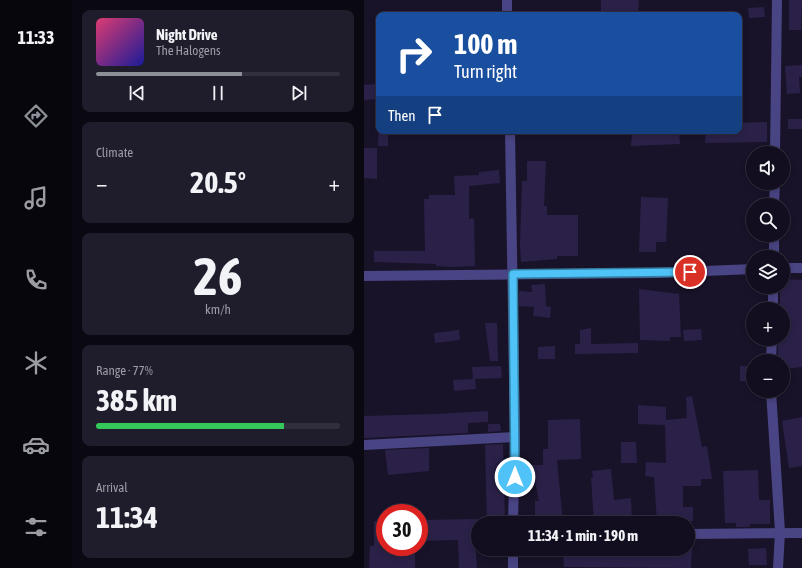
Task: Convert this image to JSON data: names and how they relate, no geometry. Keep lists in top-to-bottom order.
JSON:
{
  "page": {
    "tabs": "11:33",
    "turn": ["100 m", "Turn right"],
    "song": ["Night Drive", "The Halogens"],
    "then": "Then",
    "tile": [
      "Climate",
      ["26", "km/h"],
      ["Range · 77%", "385 km"],
      ["Arrival", "11:34"]
    ],
    "map_buttons": ["+", "−"],
    "heat": ["−", "20.5°", "+"],
    "limit": "30",
    "trip": "11:34 · 1 min · 190 m"
  }
}
